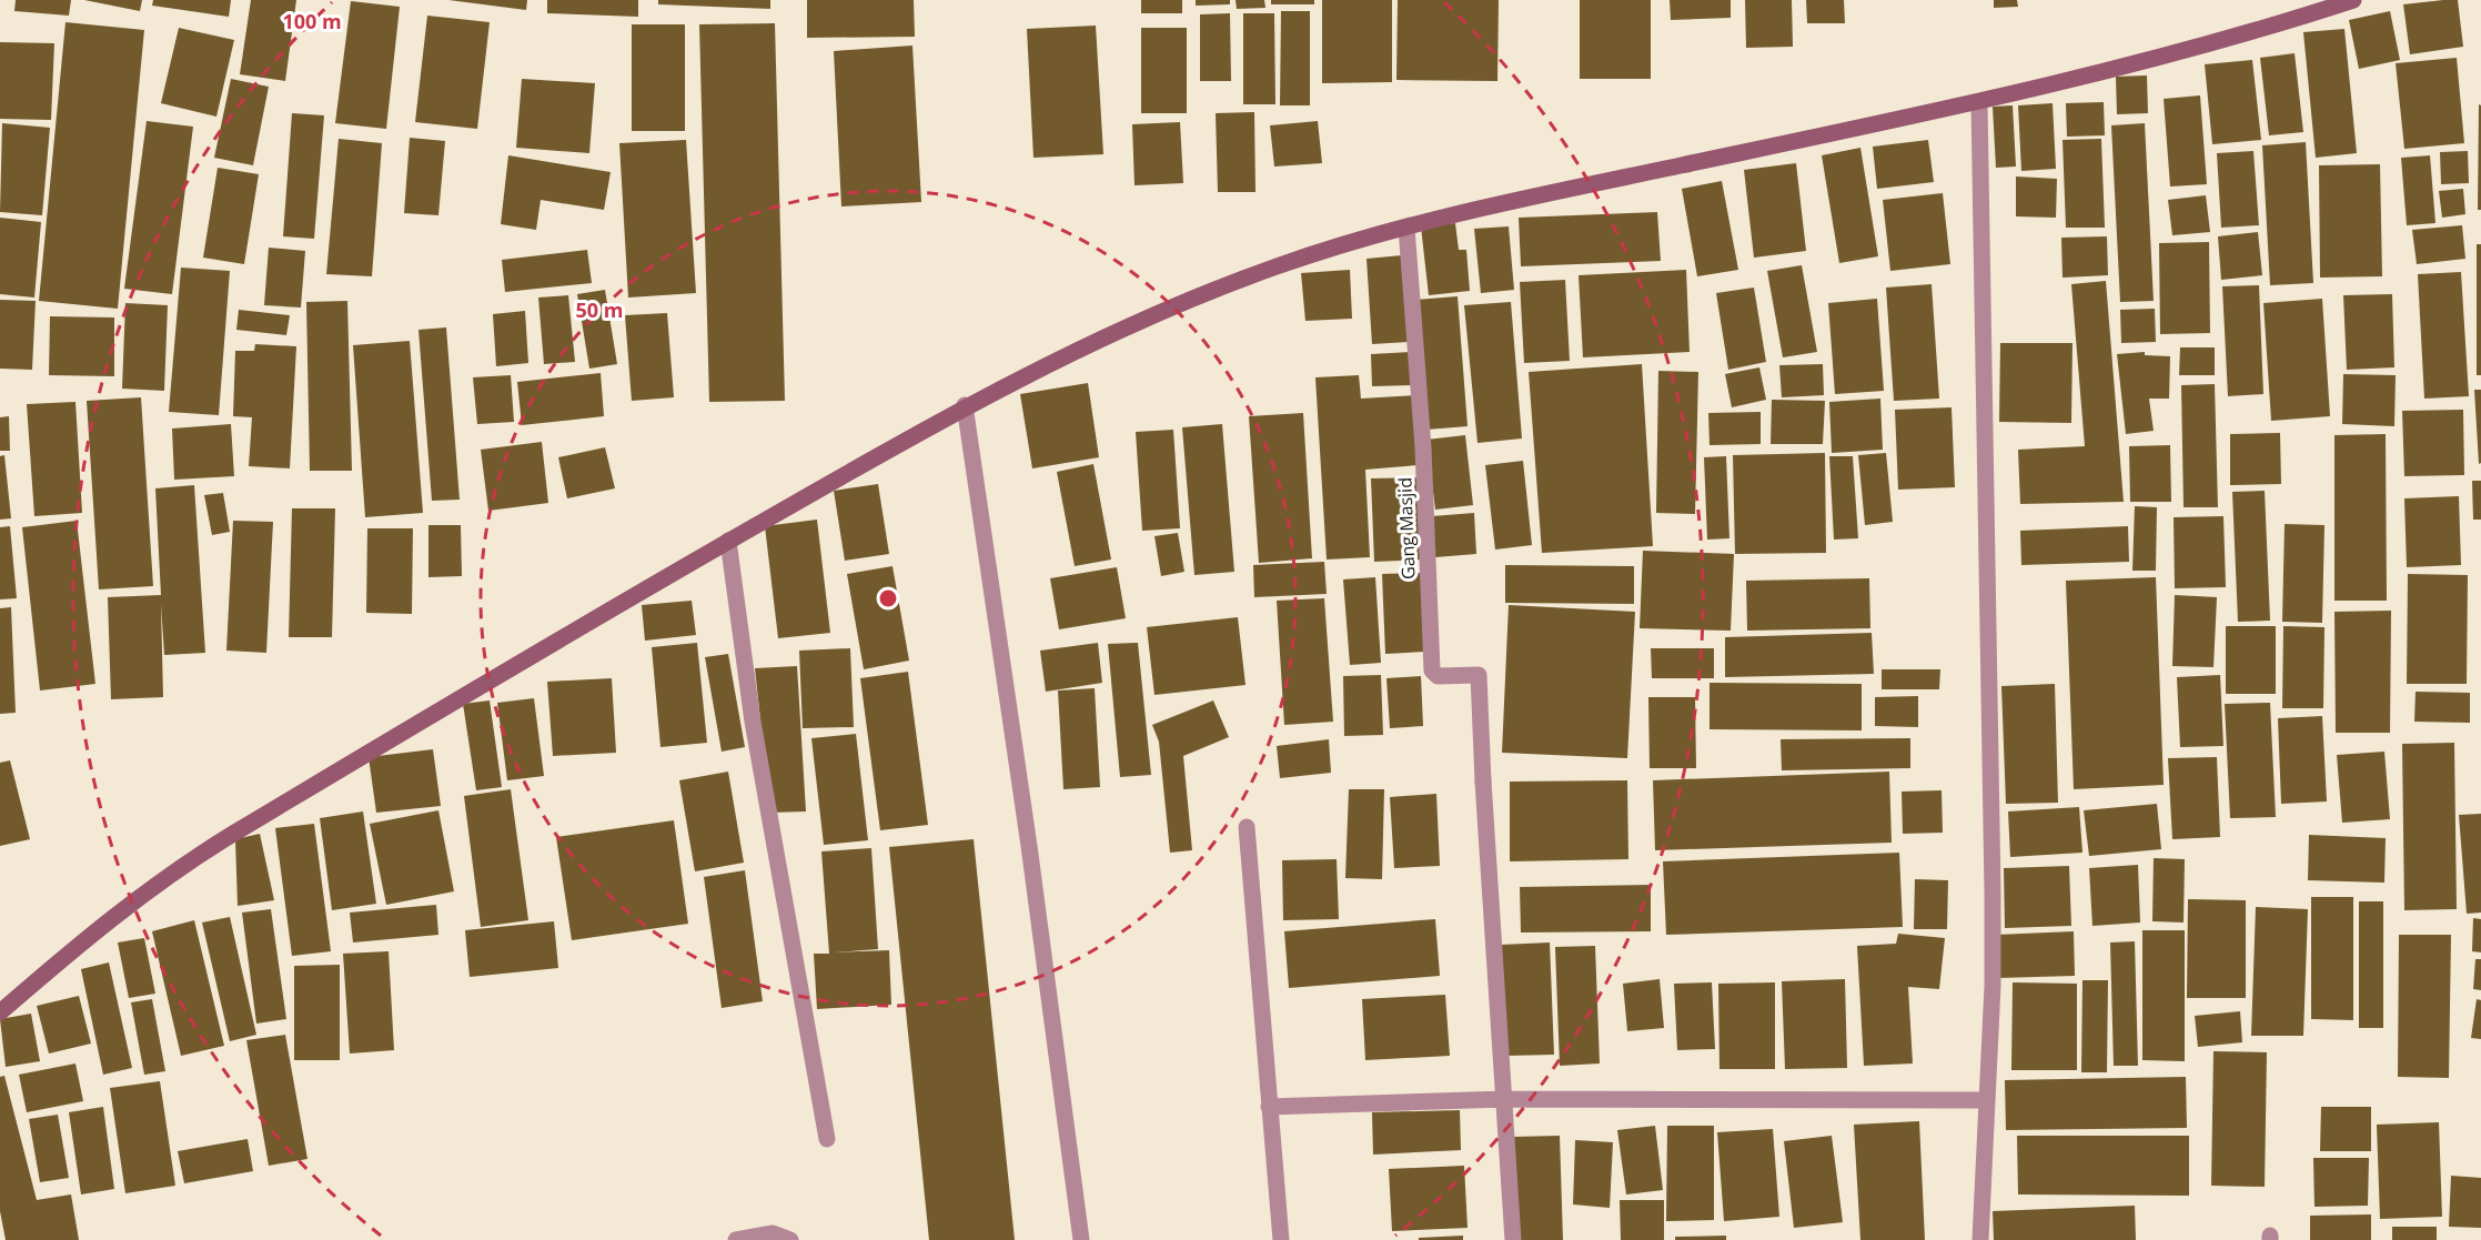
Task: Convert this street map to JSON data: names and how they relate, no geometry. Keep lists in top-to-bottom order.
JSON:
{
  "streets": {
    "street": ["Gang Masjid"]
  },
  "rings": ["100 m", "50 m"]
}
